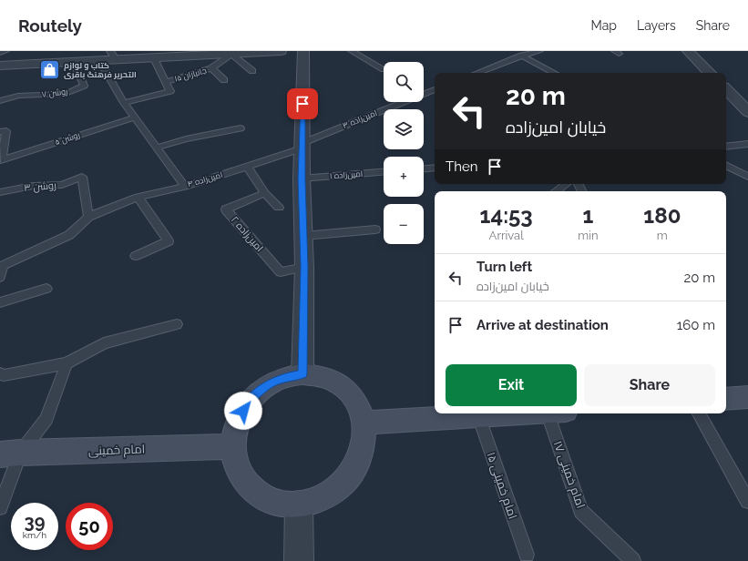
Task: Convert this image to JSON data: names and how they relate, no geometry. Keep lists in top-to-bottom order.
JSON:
{
  "streets": {
    "main road": ["امام خمینی"],
    "lane": [
      "جانبازان ۱۵",
      "روشن ۷",
      "امین‌زاده ۳",
      "روشن ۵",
      "امین‌زاده ۱",
      "امین‌زاده ۴",
      "روشن ۳",
      "امین‌زاده ۲",
      "امام خمینی ۱۷",
      "امام خمینی ۱۵"
    ]
  },
  "crossings": [
    ["امین‌زاده ۳", "امین‌زاده ۴"],
    ["روشن ۵", "امین‌زاده ۴"]
  ],
  "places": {
    "shop": ["کتاب و لوازم التحریر فرهنگ باقری"]
  },
  "page": {
    "header": "Routely",
    "nav": ["Map", "Layers", "Share"],
    "map_buttons": ["+", "−"],
    "turn": ["20 m", "خیابان امین‌زاده"],
    "then": "Then",
    "eta": [
      "14:53",
      "Arrival",
      "1",
      "min",
      "180",
      "m"
    ],
    "list": [
      {
        "name": "Turn left",
        "note": "خیابان امین‌زاده",
        "value": "20 m"
      },
      {
        "name": "Arrive at destination",
        "value": "160 m"
      }
    ],
    "buttons": ["Exit", "Share"],
    "speed": "39 km/h",
    "limit": "50"
  }
}
